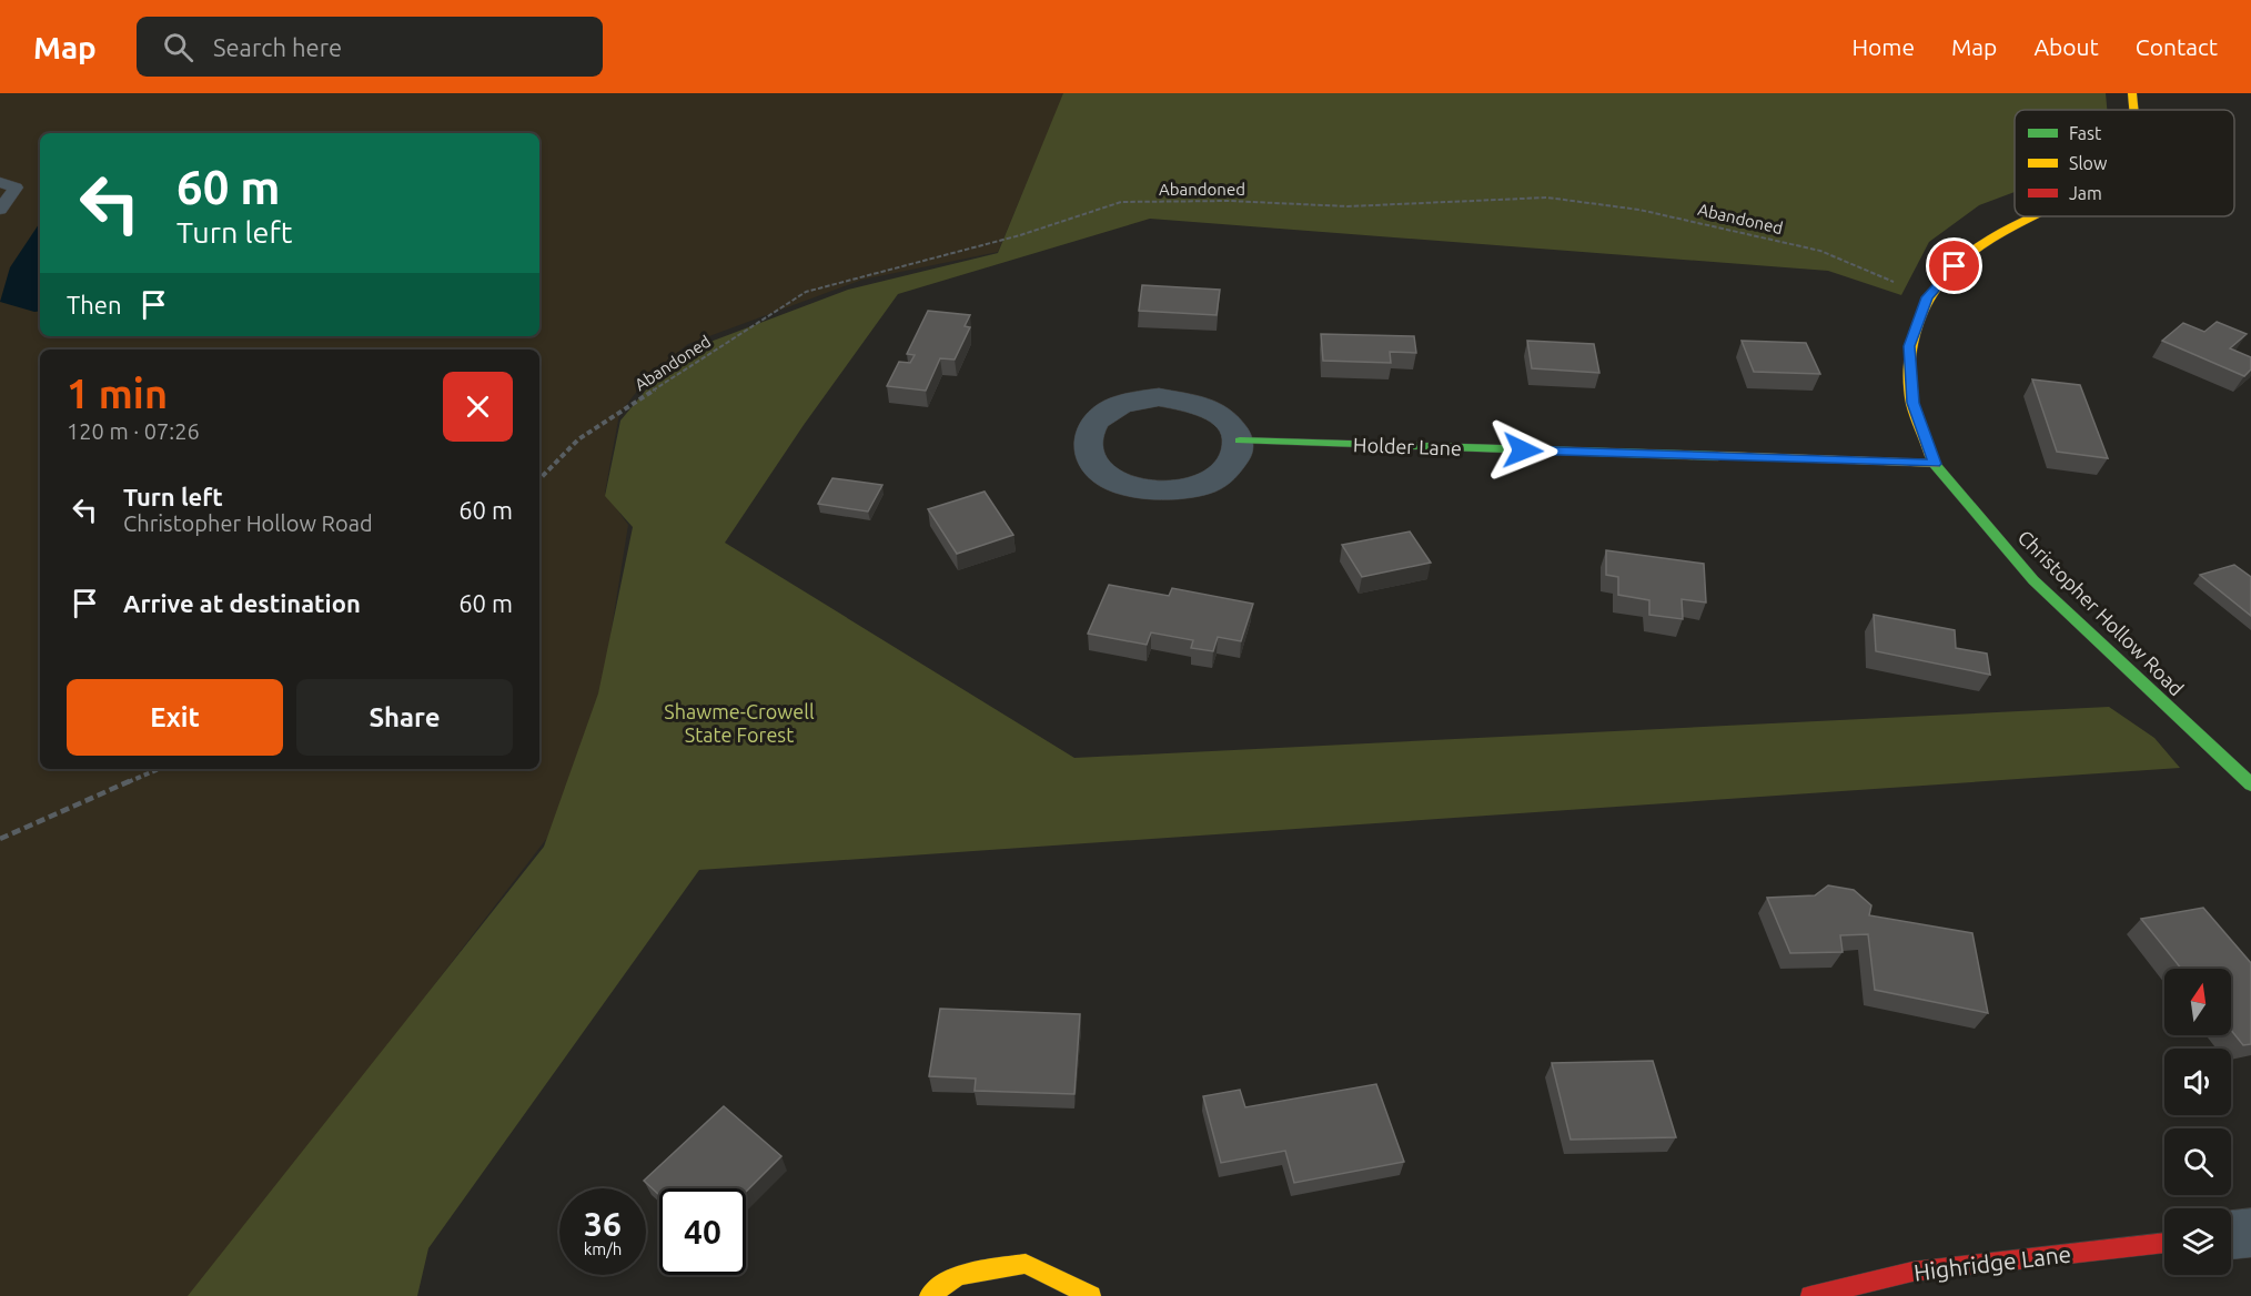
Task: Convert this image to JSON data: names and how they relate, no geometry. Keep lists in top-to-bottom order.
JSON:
{
  "streets": {
    "street": ["Holder Lane", "Christopher Hollow Road", "Highridge Lane"],
    "path": ["Abandoned"]
  },
  "crossings": [
    ["Abandoned", "Christopher Hollow Road"],
    ["Holder Lane", "Christopher Hollow Road"]
  ],
  "parks": ["Shawme-Crowell State Forest"],
  "legend": ["Fast", "Slow", "Jam"],
  "north": "top",
  "page": {
    "header": "Map",
    "search": "Search here",
    "nav": [
      "Home",
      "Map",
      "About",
      "Contact"
    ],
    "turn": ["60 m", "Turn left"],
    "then": "Then",
    "heading": ["1 min", "120 m · 07:26"],
    "list": [
      {
        "name": "Turn left",
        "note": "Christopher Hollow Road",
        "value": "60 m"
      },
      {
        "name": "Arrive at destination",
        "value": "60 m"
      }
    ],
    "buttons": ["Exit", "Share"],
    "speed": "36 km/h",
    "limit": "40"
  }
}
